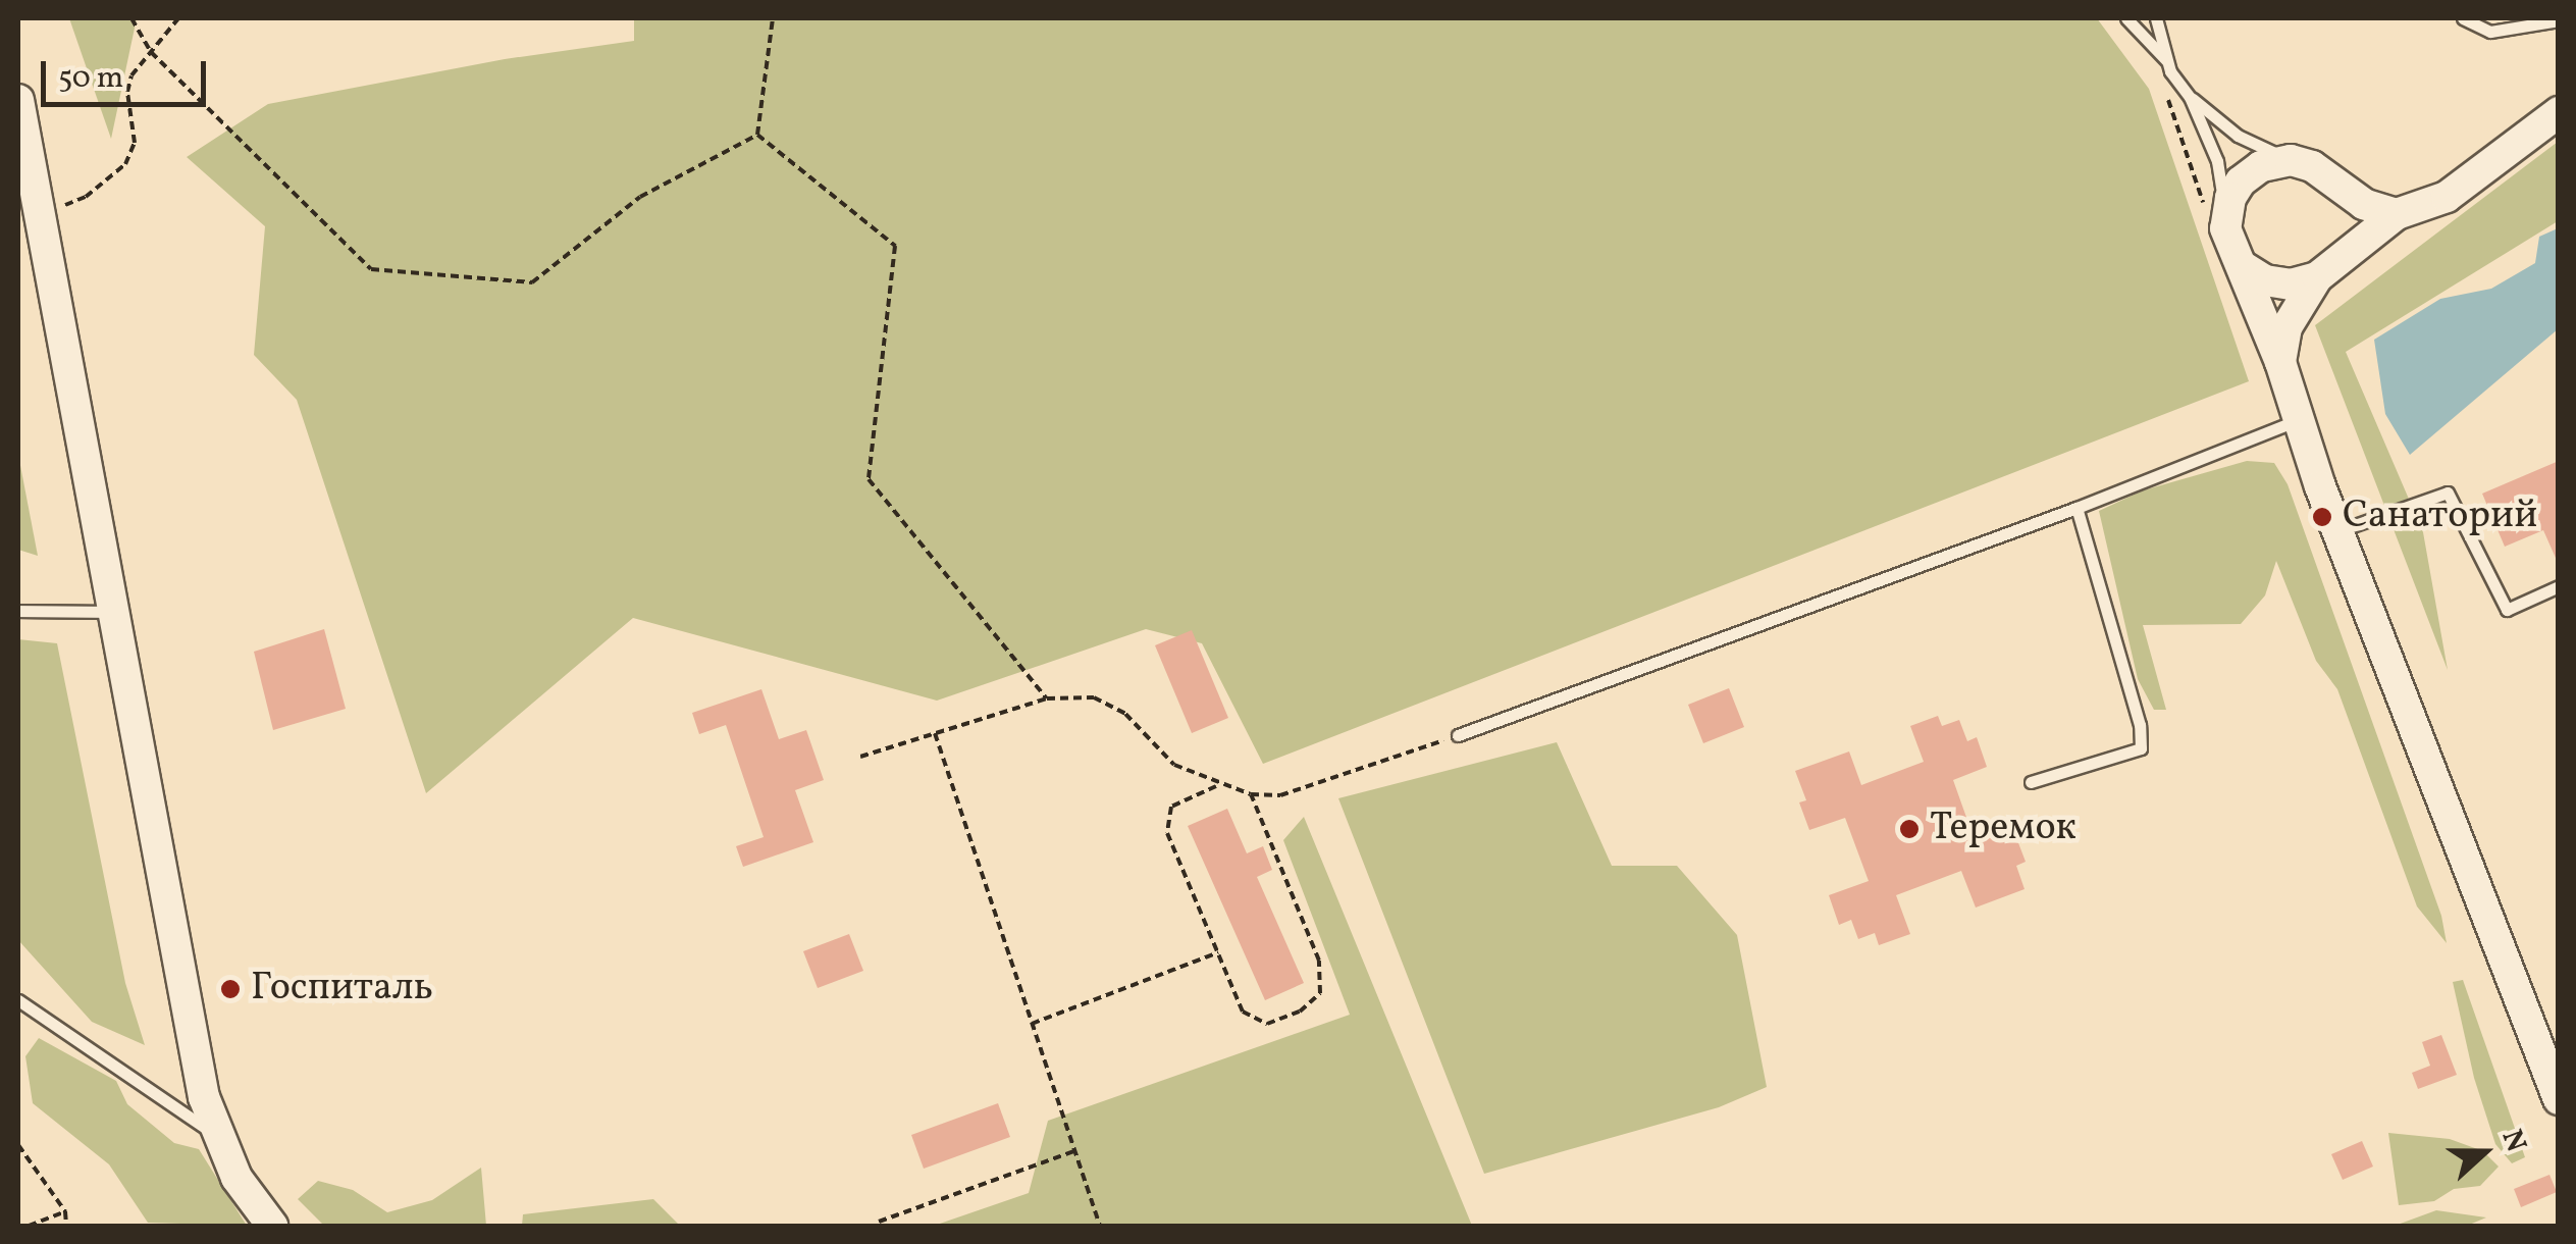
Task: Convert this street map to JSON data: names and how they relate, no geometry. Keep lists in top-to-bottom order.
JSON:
{
  "places": ["Санаторий", "Теремок", "Госпиталь"],
  "scale_bar": "50 m",
  "north": "right"
}
